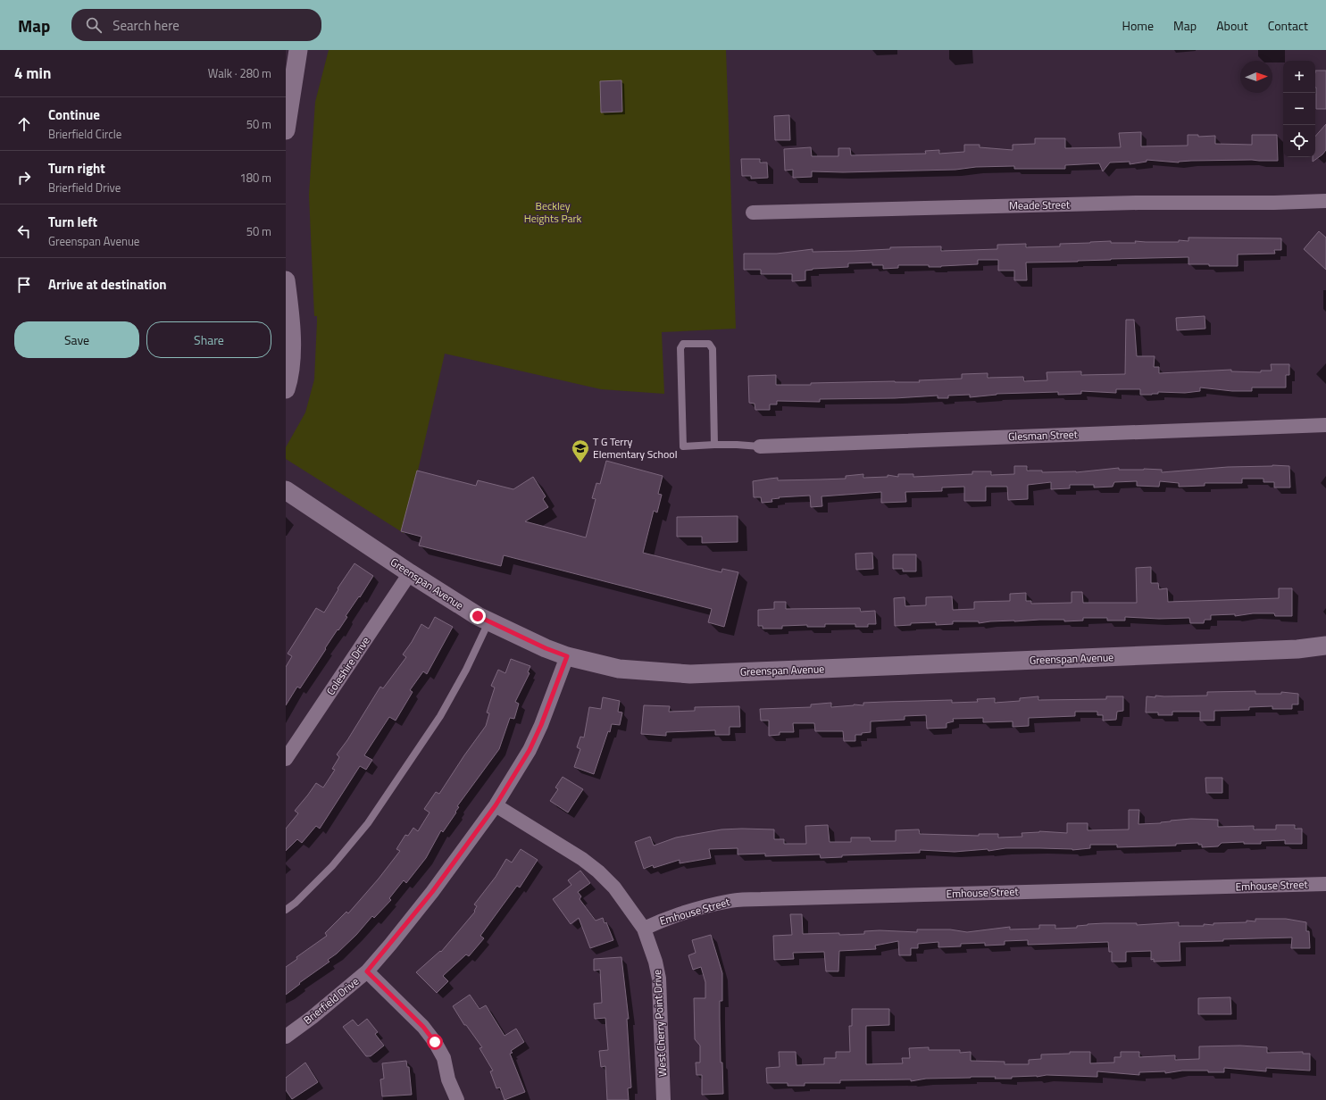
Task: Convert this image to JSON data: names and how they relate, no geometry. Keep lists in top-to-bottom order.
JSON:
{
  "streets": {
    "street": [
      "Meade Street",
      "Glesman Street",
      "Greenspan Avenue",
      "Coleshire Drive",
      "Emhouse Street",
      "Brierfield Drive",
      "West Cherry Point Drive"
    ]
  },
  "crossings": [
    ["Greenspan Avenue", "Coleshire Drive"],
    ["Greenspan Avenue", "Brierfield Drive"],
    ["Emhouse Street", "West Cherry Point Drive"],
    ["Brierfield Drive", "West Cherry Point Drive"]
  ],
  "parks": ["Beckley Heights Park"],
  "places": {
    "school or university": ["T G Terry Elementary School"]
  },
  "north": "right",
  "page": {
    "header": "Map",
    "search": "Search here",
    "nav": [
      "Home",
      "Map",
      "About",
      "Contact"
    ],
    "heading": ["4 min", "Walk · 280 m"],
    "map_buttons": ["+", "−"],
    "list": [
      ["Continue", "Brierfield Circle", "50 m"],
      ["Turn right", "Brierfield Drive", "180 m"],
      ["Turn left", "Greenspan Avenue", "50 m"],
      "Arrive at destination"
    ],
    "buttons": ["Save", "Share"]
  }
}
